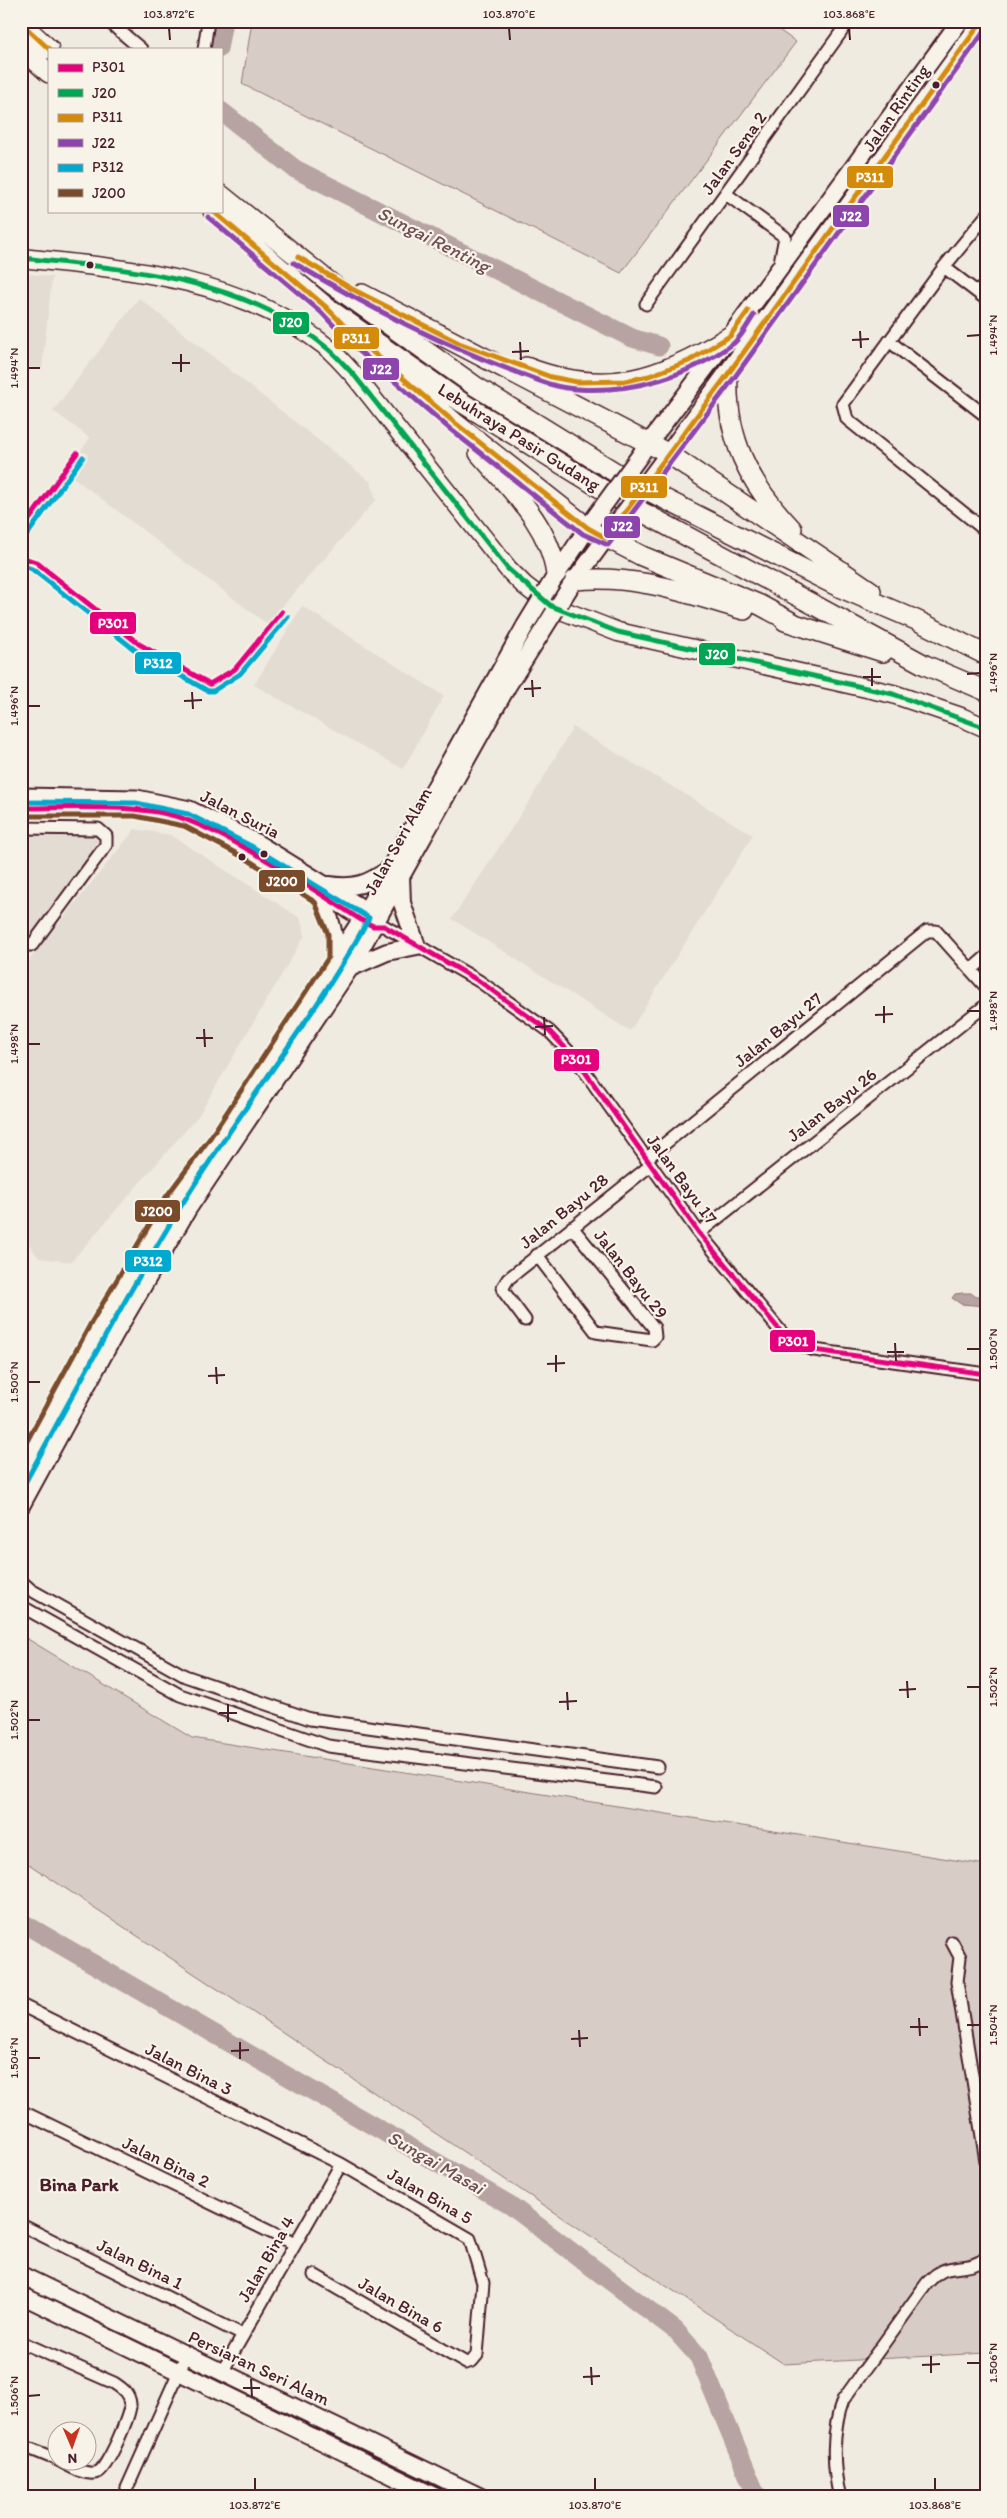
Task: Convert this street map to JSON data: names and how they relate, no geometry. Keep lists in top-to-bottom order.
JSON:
{
  "streets": {
    "highway": ["Lebuhraya Pasir Gudang"],
    "main road": ["Jalan Rinting", "Jalan Seri Alam", "Persiaran Seri Alam"],
    "street": [
      "Jalan Sena 2",
      "Jalan Suria",
      "Jalan Bayu 27",
      "Jalan Bayu 26",
      "Jalan Bayu 17",
      "Jalan Bayu 28",
      "Jalan Bayu 29",
      "Jalan Bina 3",
      "Jalan Bina 2",
      "Jalan Bina 5",
      "Jalan Bina 4",
      "Jalan Bina 1",
      "Jalan Bina 6"
    ]
  },
  "crossings": [
    ["Jalan Rinting", "Jalan Seri Alam"],
    ["Jalan Suria", "Jalan Seri Alam"],
    ["Jalan Suria", "Jalan Bayu 17"],
    ["Jalan Seri Alam", "Jalan Bayu 17"],
    ["Jalan Bayu 27", "Jalan Bayu 17"],
    ["Jalan Bayu 27", "Jalan Bayu 28"],
    ["Jalan Bayu 26", "Jalan Bayu 17"],
    ["Jalan Bayu 17", "Jalan Bayu 28"],
    ["Jalan Bayu 28", "Jalan Bayu 29"],
    ["Jalan Bina 3", "Jalan Bina 5"],
    ["Jalan Bina 3", "Jalan Bina 4"],
    ["Jalan Bina 2", "Jalan Bina 4"],
    ["Jalan Bina 5", "Jalan Bina 4"],
    ["Jalan Bina 5", "Jalan Bina 6"],
    ["Jalan Bina 4", "Jalan Bina 1"],
    ["Jalan Bina 4", "Persiaran Seri Alam"]
  ],
  "districts": ["Bina Park"],
  "water": ["Sungai Renting", "Sungai Masai"],
  "lines": [
    "transit line P311",
    "transit line J22",
    "transit line J20",
    "transit line P301",
    "transit line P312",
    "transit line J200"
  ],
  "legend": [
    "P301",
    "J20",
    "P311",
    "J22",
    "P312",
    "J200"
  ],
  "north": "bottom",
  "coordinates": [
    "103.872°E",
    "103.870°E",
    "103.868°E",
    "1.494°N",
    "1.496°N",
    "1.498°N",
    "1.500°N",
    "1.502°N",
    "1.504°N",
    "1.506°N"
  ]
}
